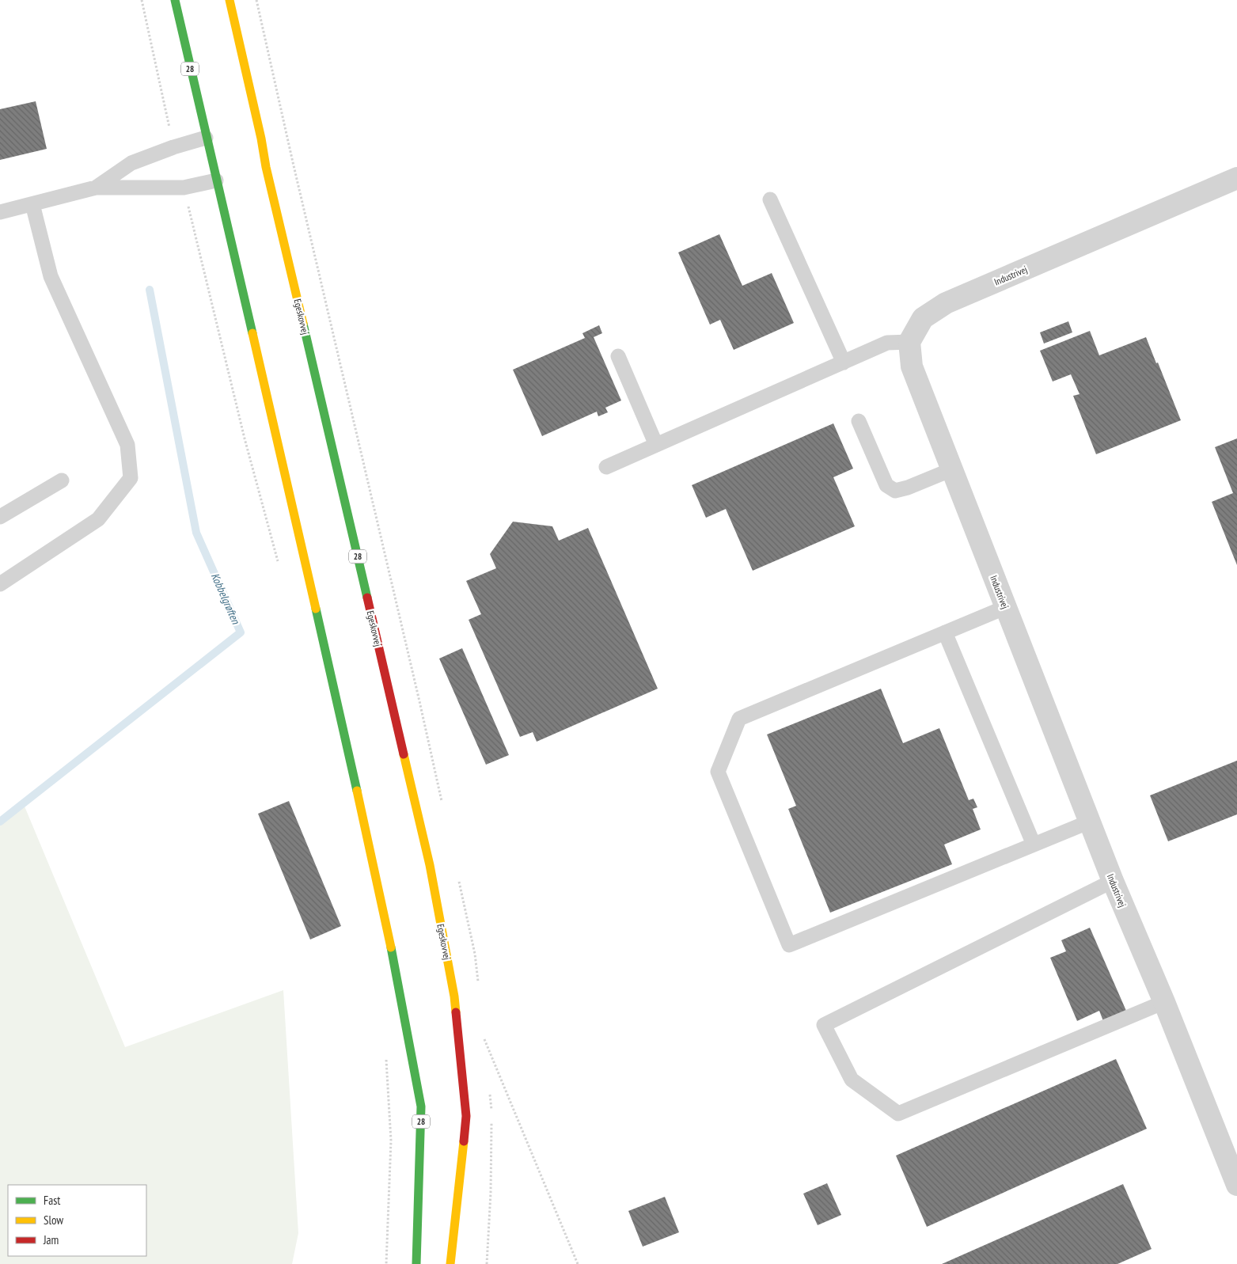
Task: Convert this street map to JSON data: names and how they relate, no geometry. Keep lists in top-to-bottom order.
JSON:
{
  "streets": {
    "main road": ["28", "Egeskovvej"],
    "street": ["Industrivej"]
  },
  "water": ["Kobbelgrøften"],
  "legend": ["Fast", "Slow", "Jam"]
}
